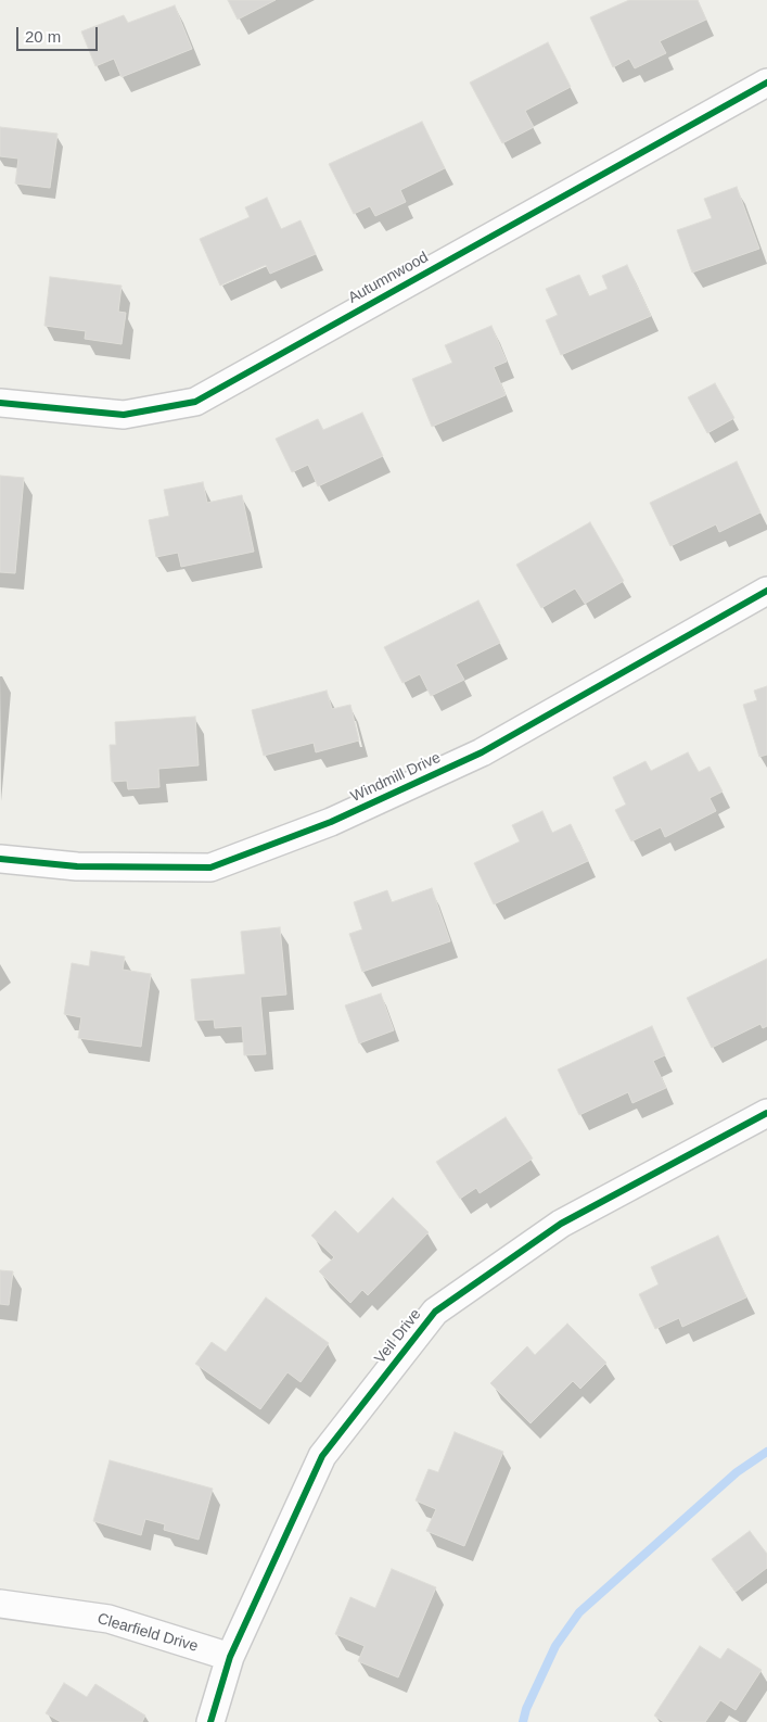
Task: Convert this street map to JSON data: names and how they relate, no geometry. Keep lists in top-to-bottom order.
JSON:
{
  "streets": {
    "street": [
      "Autumnwood",
      "Windmill Drive",
      "Veil Drive",
      "Clearfield Drive"
    ]
  },
  "crossings": [
    ["Veil Drive", "Clearfield Drive"]
  ],
  "scale_bar": "20 m"
}
